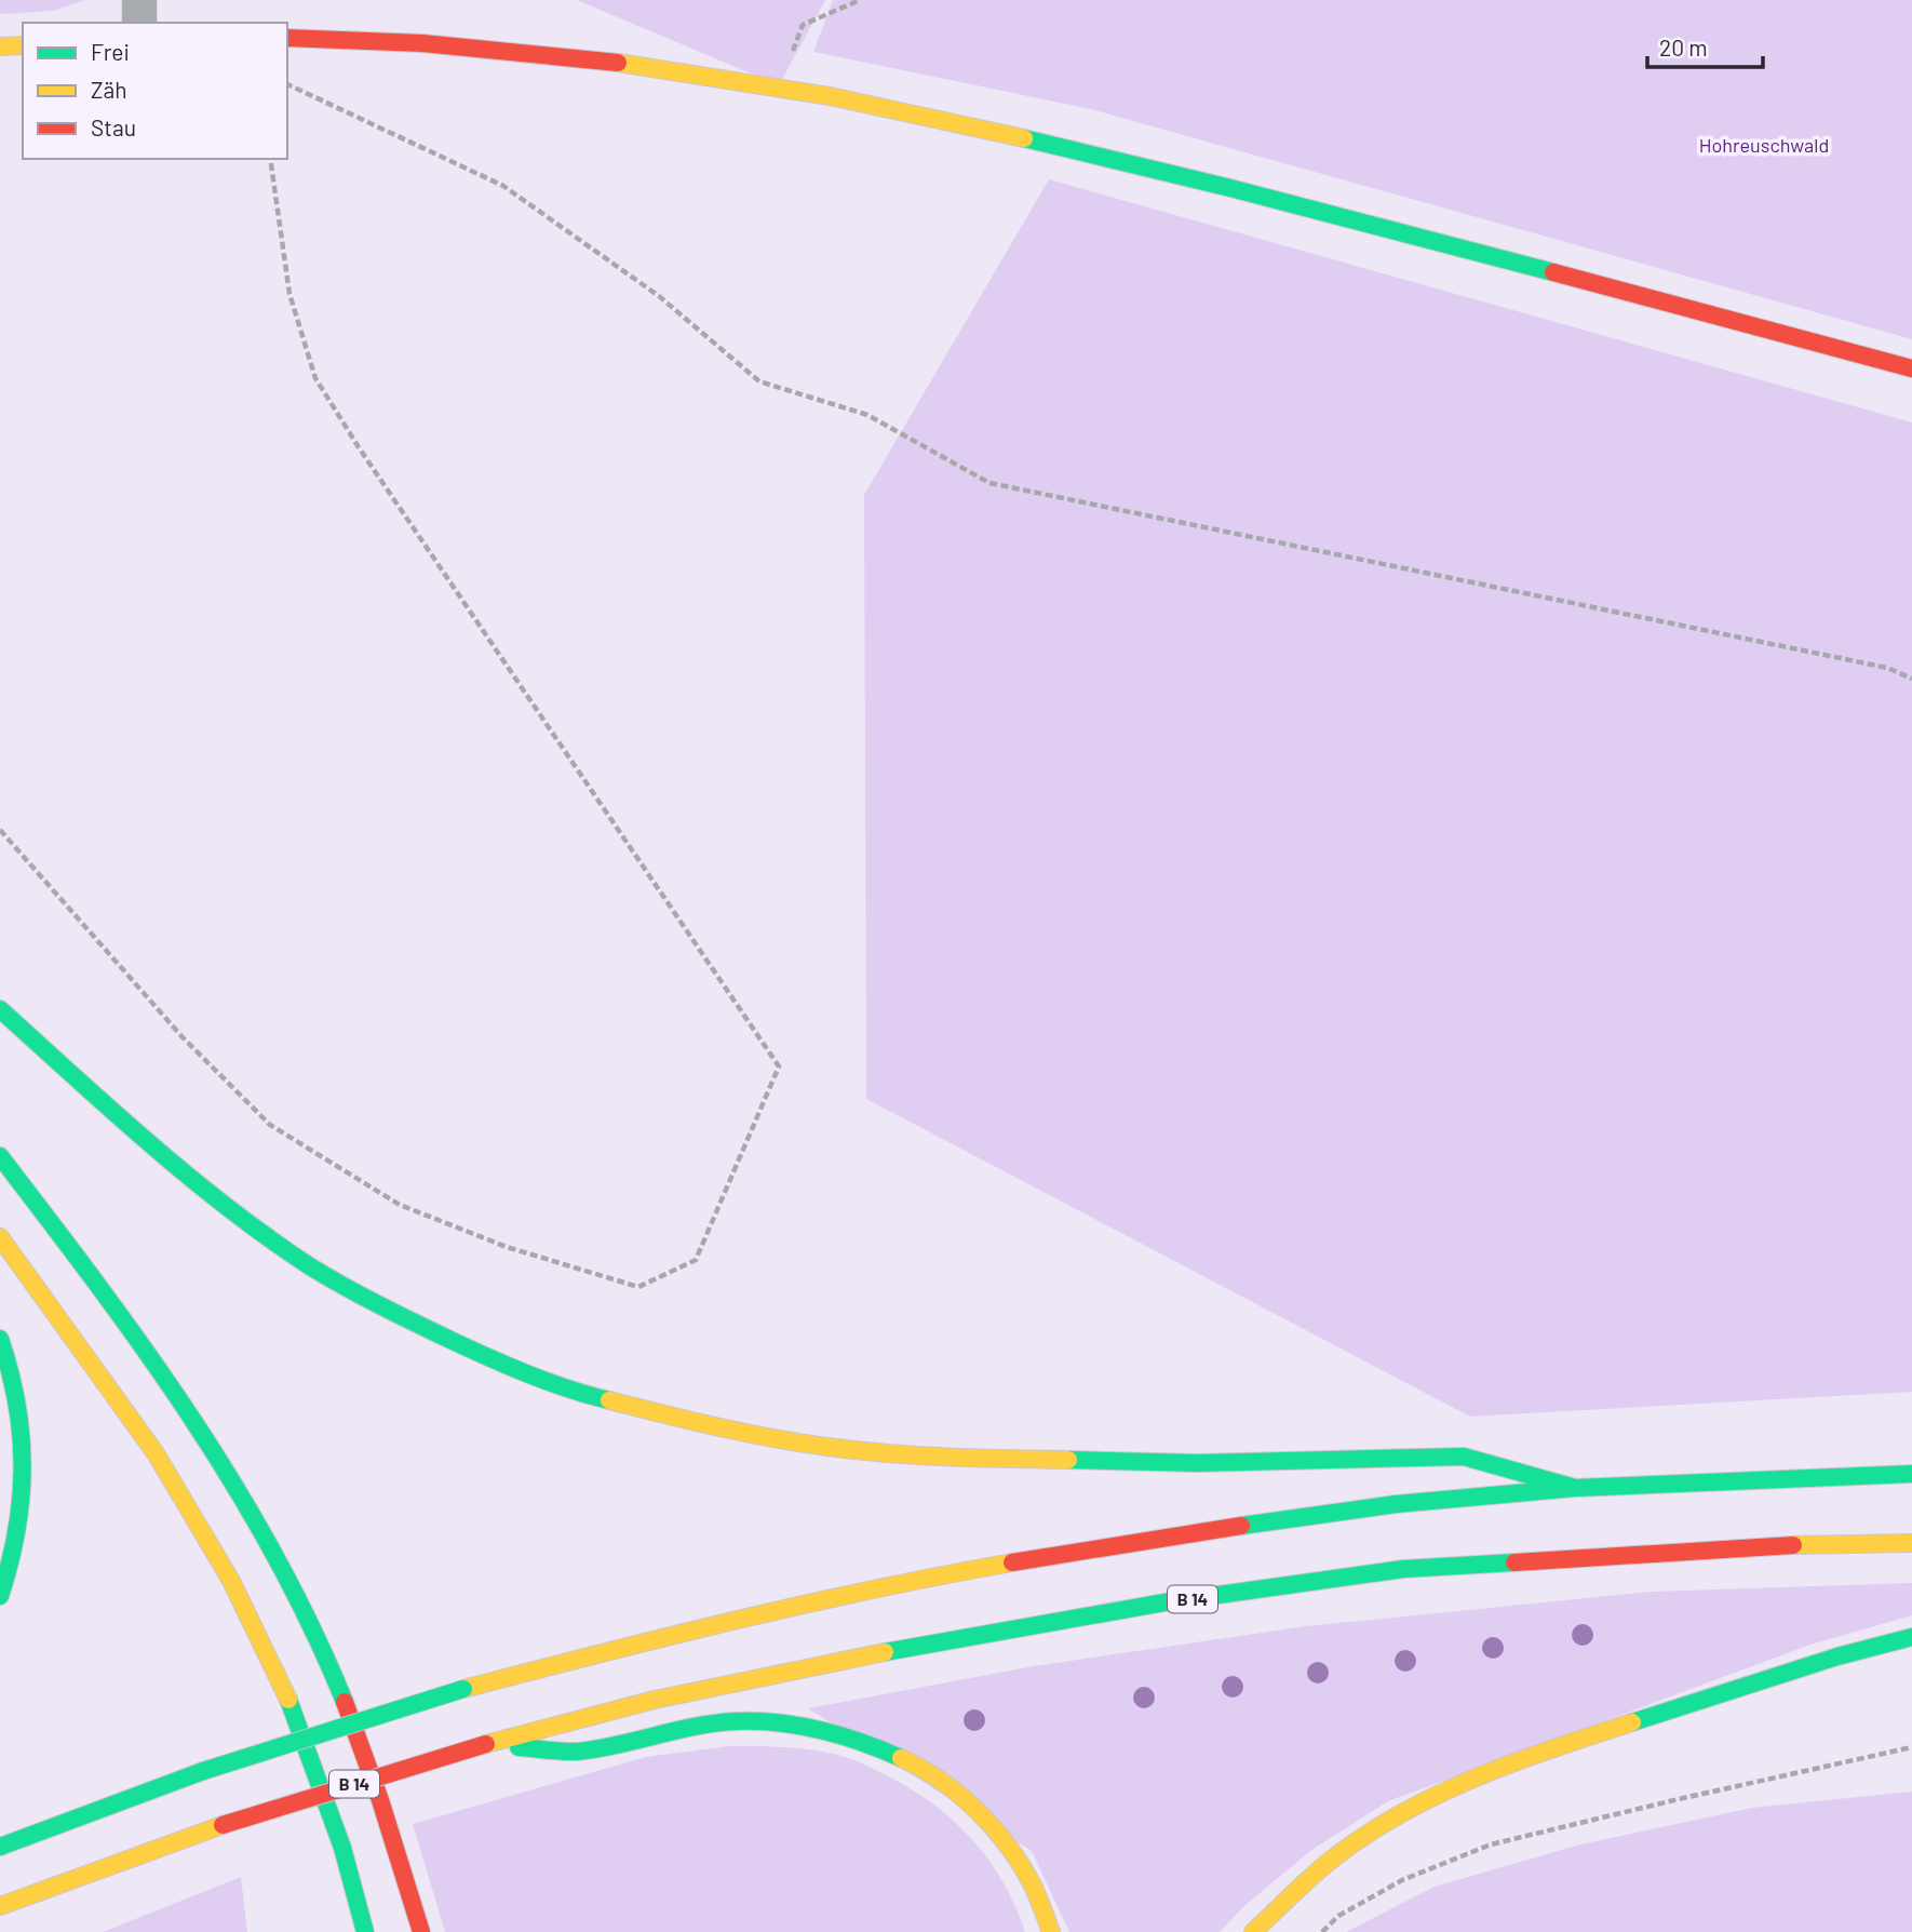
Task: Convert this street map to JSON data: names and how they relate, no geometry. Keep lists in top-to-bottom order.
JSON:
{
  "streets": {
    "main road": ["B 14"]
  },
  "parks": ["Hohreuschwald"],
  "legend": ["Frei", "Zäh", "Stau"],
  "scale_bar": "20 m"
}
